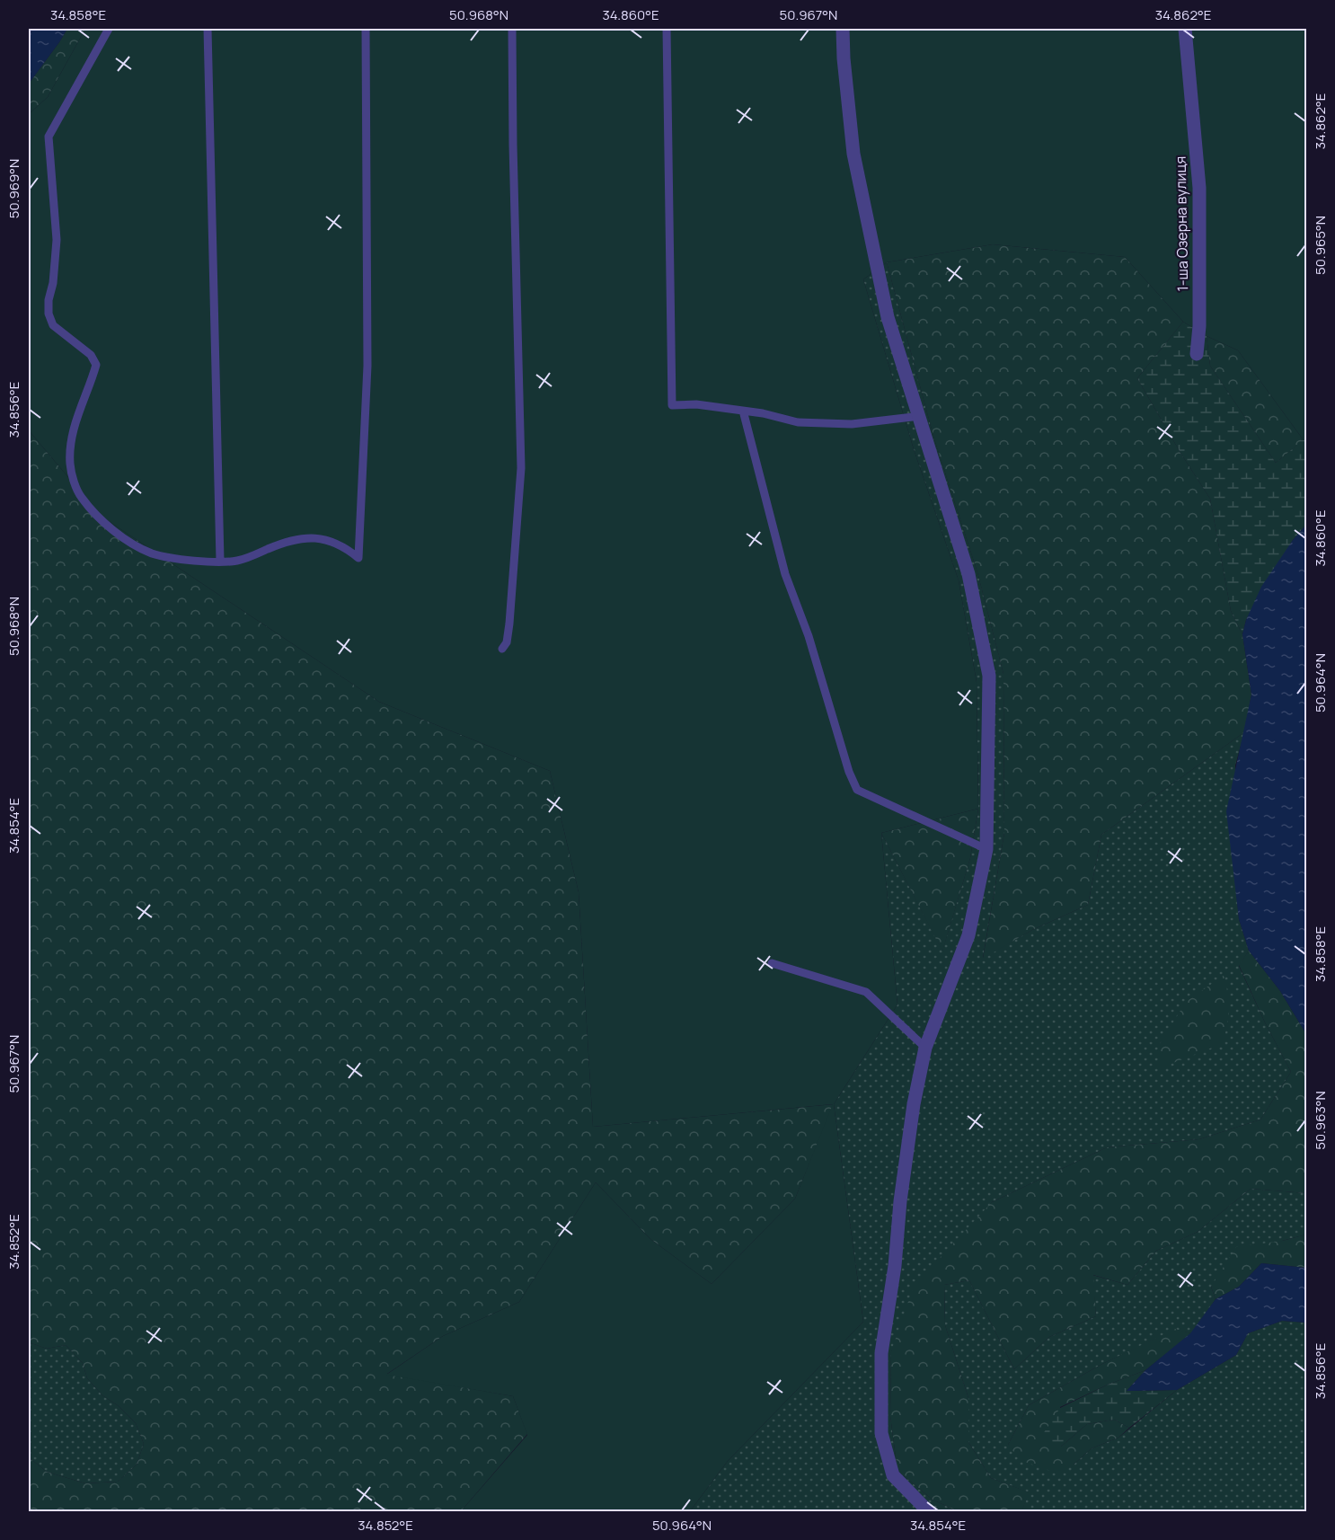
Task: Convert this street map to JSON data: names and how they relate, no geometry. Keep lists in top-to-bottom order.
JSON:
{
  "streets": {
    "street": ["1-ша Озерна вулиця"]
  },
  "coordinates": [
    "34.858°E",
    "50.968°N",
    "34.860°E",
    "50.967°N",
    "34.862°E",
    "50.969°N",
    "50.965°N",
    "34.856°E",
    "50.964°N",
    "34.854°E",
    "50.963°N",
    "34.852°E"
  ]
}
